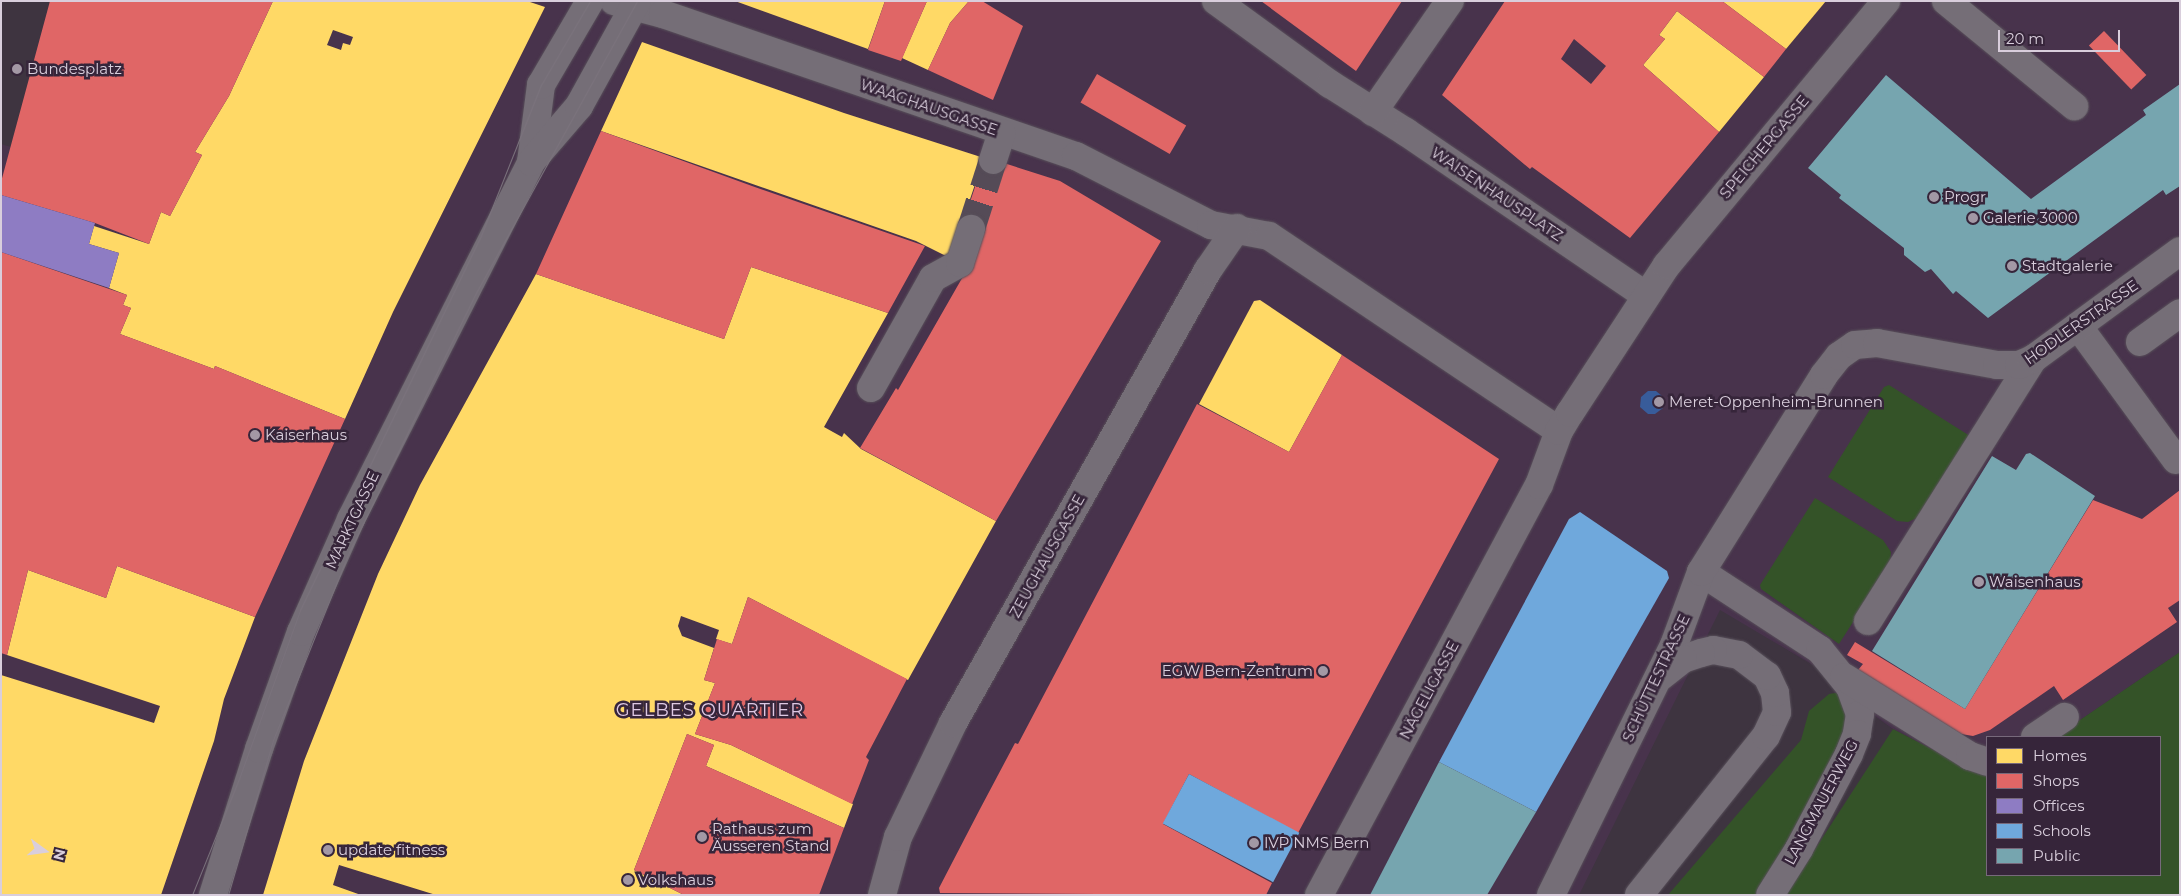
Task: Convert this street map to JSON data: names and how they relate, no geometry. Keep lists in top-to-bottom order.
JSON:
{
  "streets": {
    "street": [
      "WAAGHAUSGASSE",
      "SPEICHERGASSE",
      "WAISENHAUSPLATZ",
      "HODLERSTRASSE",
      "MARKTGASSE",
      "ZEUGHAUSGASSE",
      "SCHÜTTESTRASSE",
      "NÄGELIGASSE",
      "LANGMAUERWEG"
    ]
  },
  "crossings": [
    ["WAAGHAUSGASSE", "MARKTGASSE"],
    ["WAAGHAUSGASSE", "ZEUGHAUSGASSE"],
    ["SPEICHERGASSE", "WAISENHAUSPLATZ"],
    ["HODLERSTRASSE", "SCHÜTTESTRASSE"],
    ["SCHÜTTESTRASSE", "LANGMAUERWEG"]
  ],
  "districts": ["GELBES QUARTIER"],
  "places": [
    "Bundesplatz",
    "Progr",
    "Galerie 3000",
    "Stadtgalerie",
    "Meret-Oppenheim-Brunnen",
    "Kaiserhaus",
    "Waisenhaus",
    "EGW Bern-Zentrum",
    "Rathaus zum Äusseren Stand",
    "IVP NMS Bern",
    "update fitness",
    "Volkshaus"
  ],
  "legend": [
    "Homes",
    "Shops",
    "Offices",
    "Schools",
    "Public"
  ],
  "scale_bar": "20 m",
  "north": "right"
}
